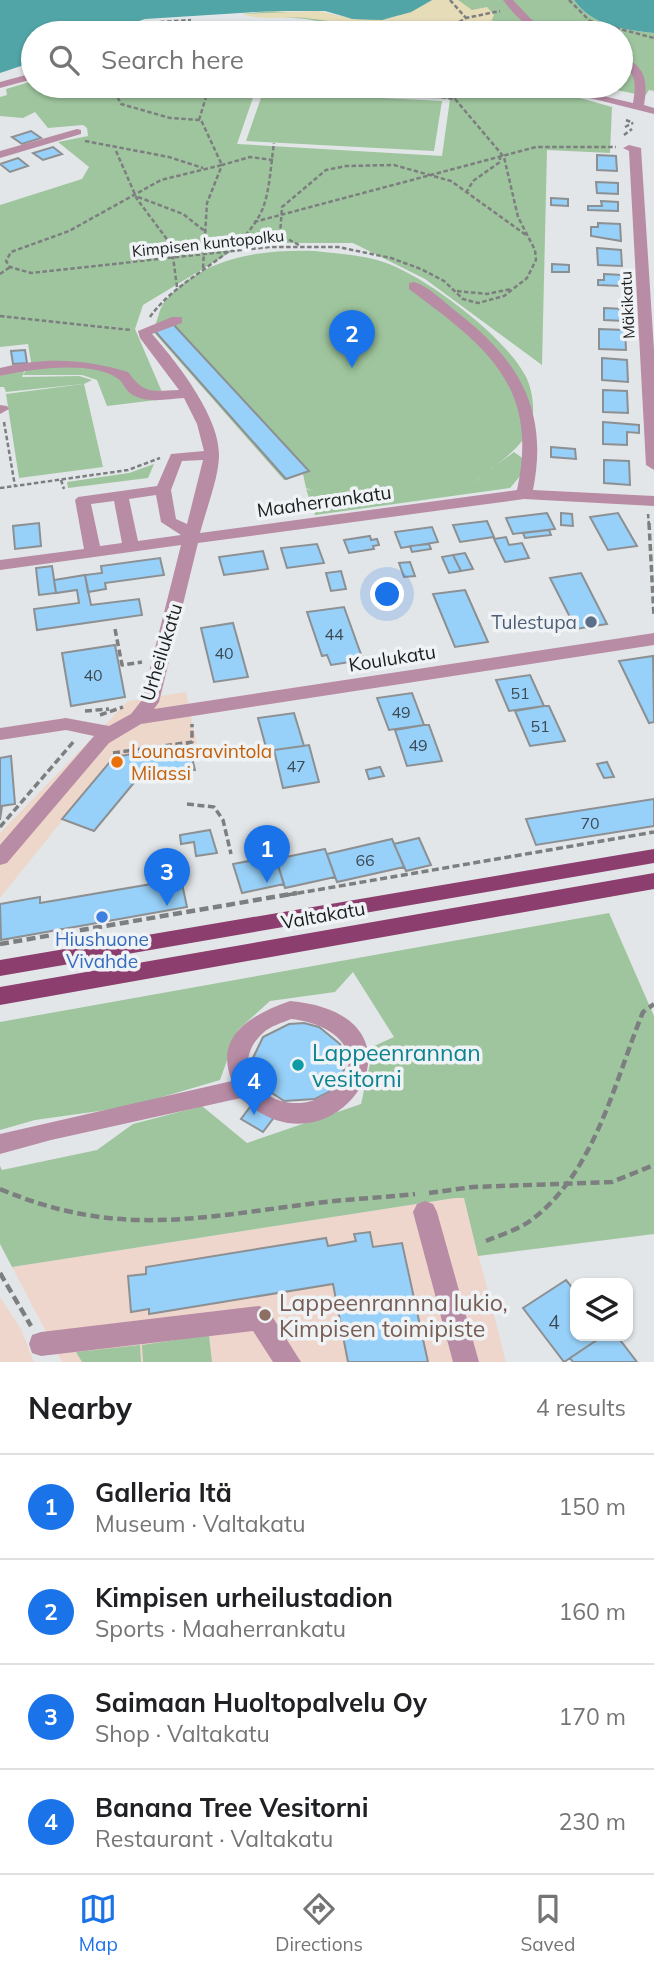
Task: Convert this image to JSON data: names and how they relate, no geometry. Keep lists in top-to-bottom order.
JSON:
{
  "streets": {
    "main road": ["Valtakatu"],
    "street": [
      "Mäkikatu",
      "Maaherrankatu",
      "Urheilukatu",
      "Koulukatu"
    ],
    "path": ["Kimpisen kuntopolku"]
  },
  "crossings": [
    ["Maaherrankatu", "Urheilukatu"],
    ["Urheilukatu", "Koulukatu"]
  ],
  "places": [
    "Tulestupa",
    "Lounasravintola Milassi",
    "Hiushuone Vivahde",
    "Lappeenrannan vesitorni",
    "Lappeenrannna lukio, Kimpisen toimipiste"
  ],
  "house_numbers": [
    "44",
    "40",
    "40",
    "51",
    "49",
    "51",
    "49",
    "47",
    "70",
    "66",
    "4"
  ],
  "page": {
    "search": "Search here",
    "pins": [
      "2",
      "1",
      "3",
      "4"
    ],
    "heading": ["Nearby", "4 results"],
    "list": [
      {
        "mark": "1",
        "name": "Galleria Itä",
        "note": "Museum · Valtakatu",
        "value": "150 m"
      },
      {
        "mark": "2",
        "name": "Kimpisen urheilustadion",
        "note": "Sports · Maaherrankatu",
        "value": "160 m"
      },
      {
        "mark": "3",
        "name": "Saimaan Huoltopalvelu Oy",
        "note": "Shop · Valtakatu",
        "value": "170 m"
      },
      {
        "mark": "4",
        "name": "Banana Tree Vesitorni",
        "note": "Restaurant · Valtakatu",
        "value": "230 m"
      }
    ],
    "nav": ["Map", "Directions", "Saved"]
  }
}
